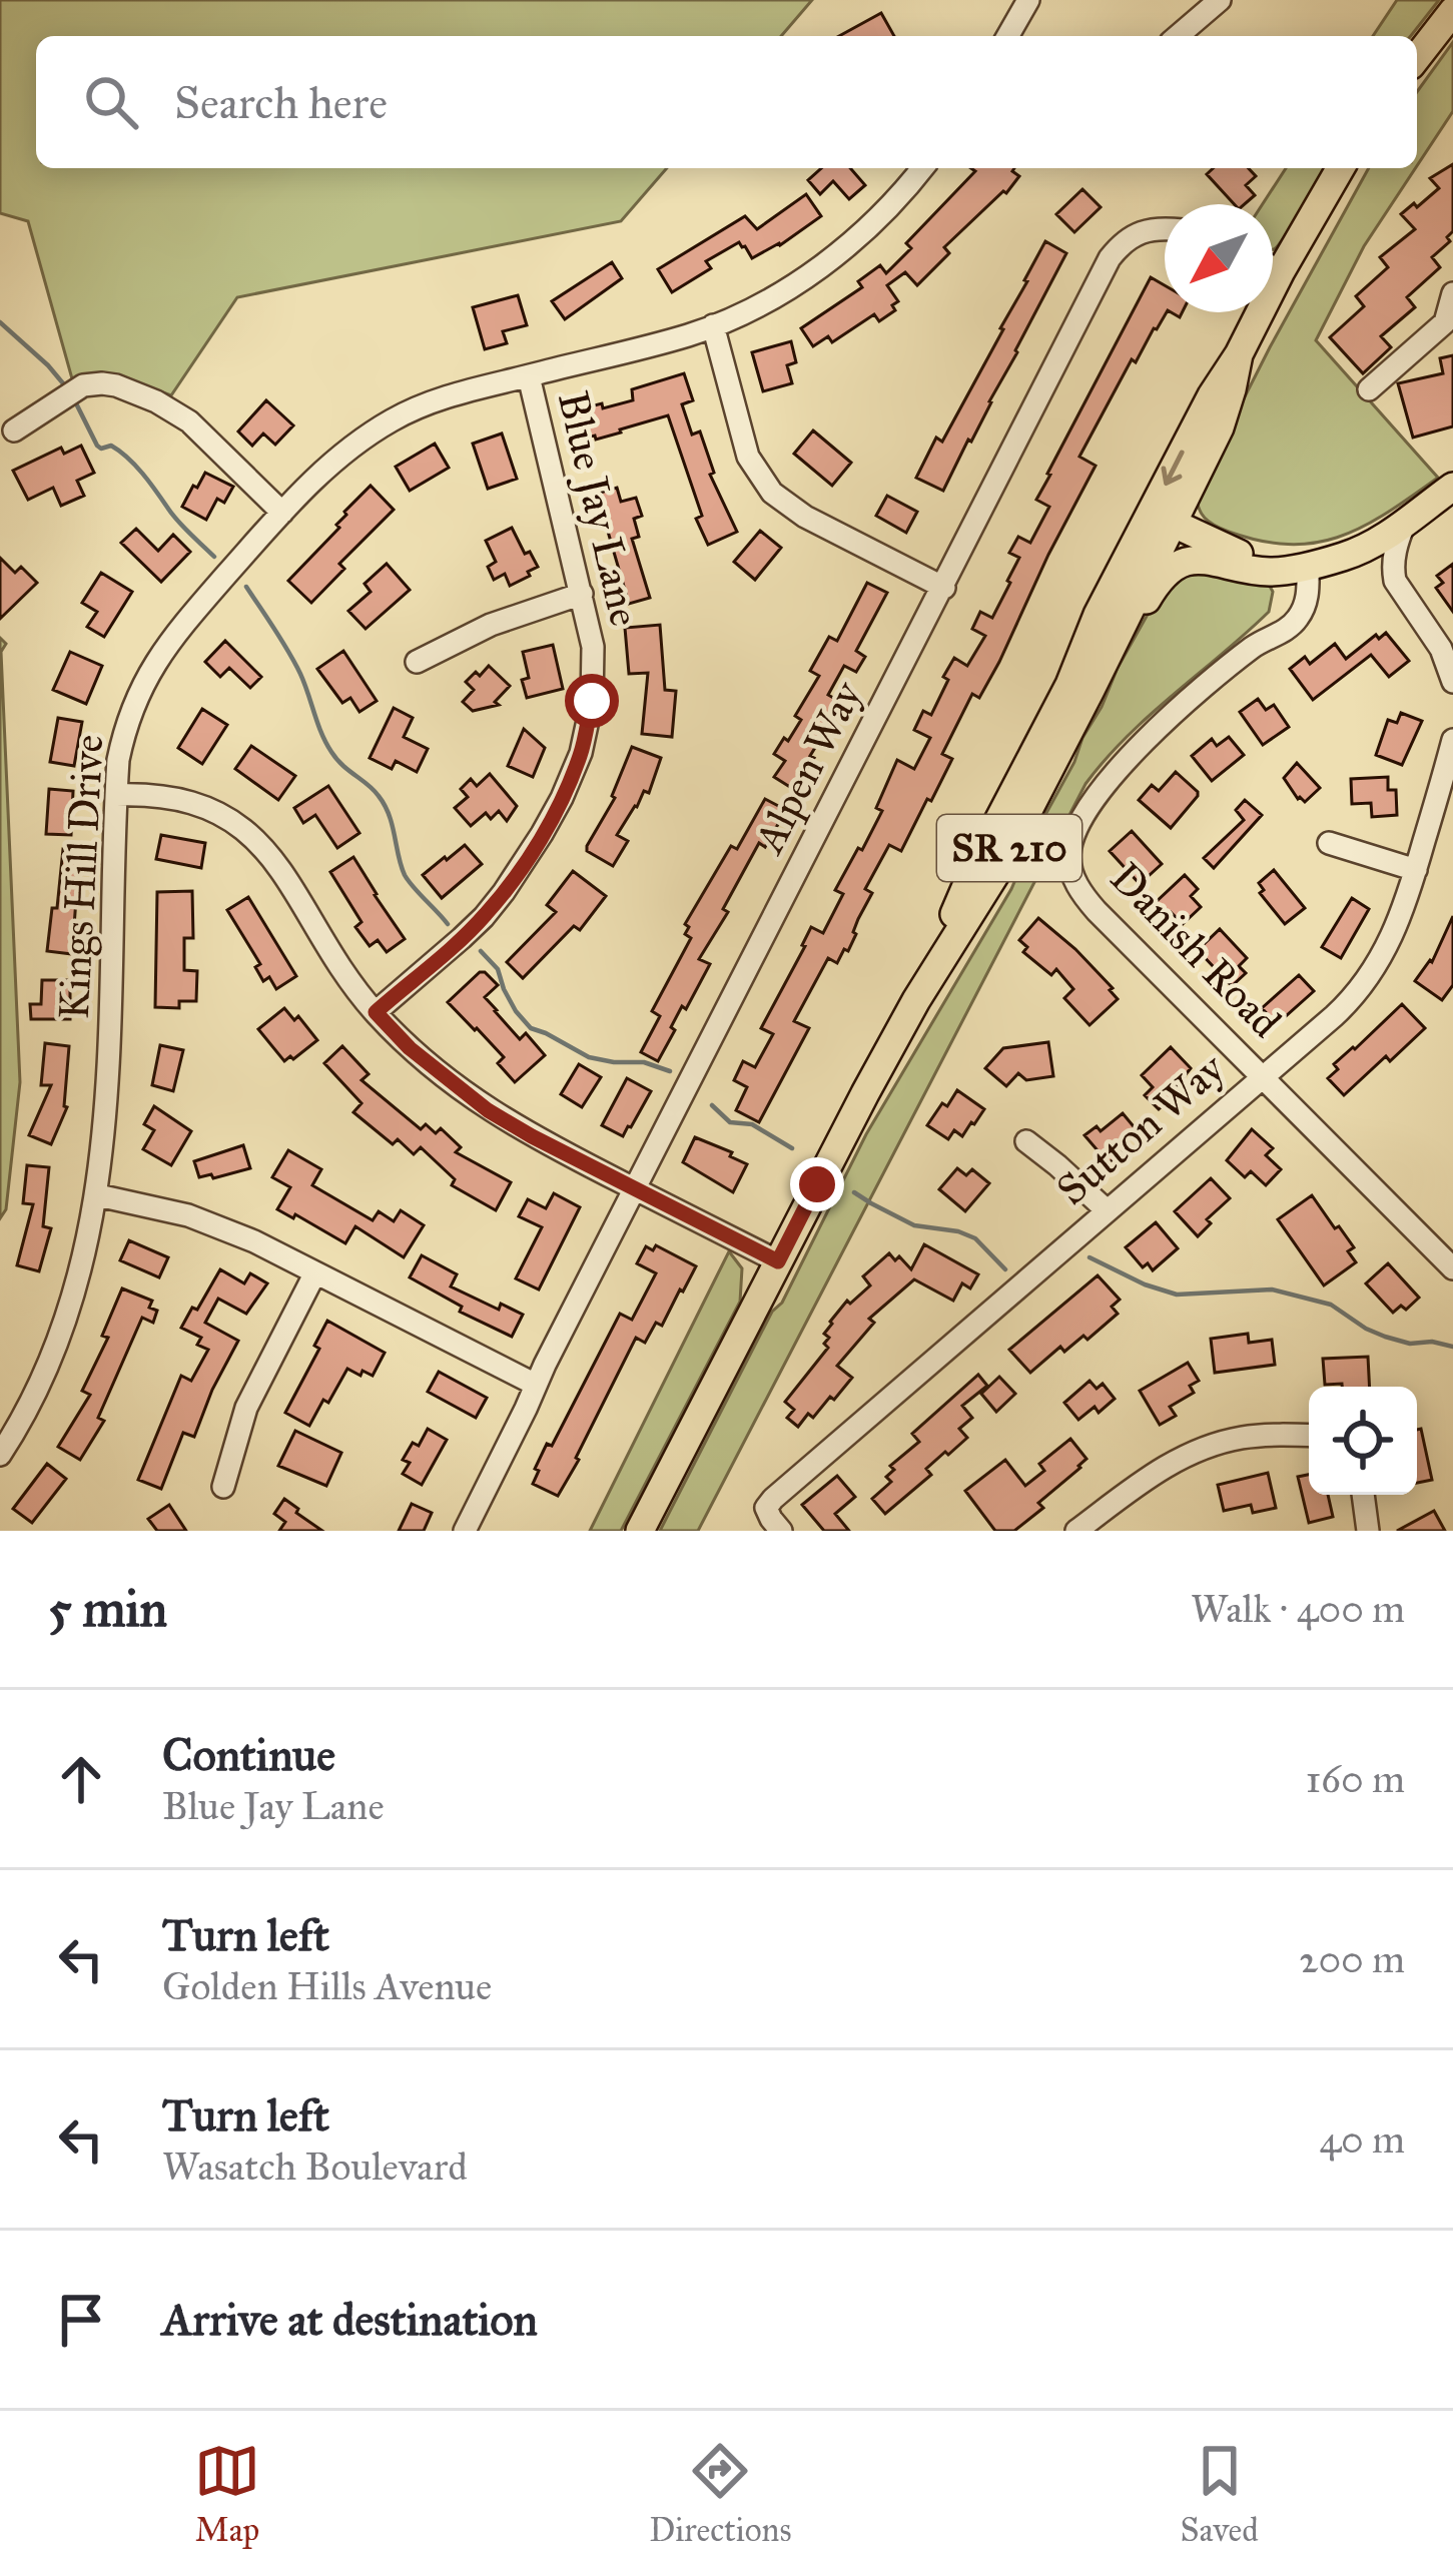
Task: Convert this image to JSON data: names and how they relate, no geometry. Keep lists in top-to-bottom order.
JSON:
{
  "streets": {
    "main road": ["SR 210"],
    "street": [
      "Blue Jay Lane",
      "Alpen Way",
      "Kings Hill Drive",
      "Danish Road",
      "Sutton Way"
    ]
  },
  "crossings": [
    ["Blue Jay Lane", "Kings Hill Drive"],
    ["Danish Road", "Sutton Way"]
  ],
  "north": "bottom left",
  "page": {
    "search": "Search here",
    "heading": ["5 min", "Walk · 400 m"],
    "list": [
      ["Continue", "Blue Jay Lane", "160 m"],
      ["Turn left", "Golden Hills Avenue", "200 m"],
      ["Turn left", "Wasatch Boulevard", "40 m"],
      "Arrive at destination"
    ],
    "nav": ["Map", "Directions", "Saved"]
  }
}
